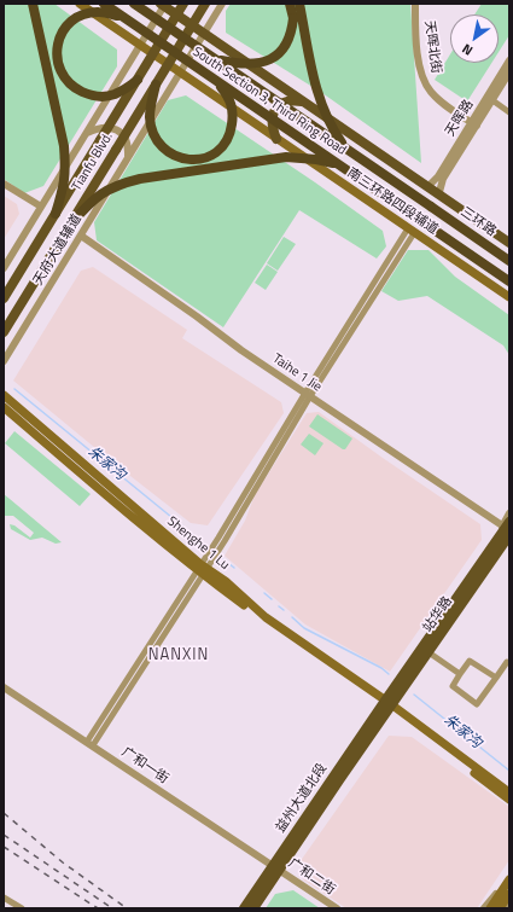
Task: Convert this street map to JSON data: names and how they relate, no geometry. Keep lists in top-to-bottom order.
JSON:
{
  "streets": {
    "highway": ["South Section 3, Third Ring Road", "三环路"],
    "main road": [
      "Tianfu Blvd.",
      "南三环路四段辅道",
      "Shenghe 1 Lu",
      "站华路",
      "益州大道北段"
    ],
    "street": [
      "天晖北街",
      "天晖路",
      "天府大道辅道",
      "Taihe 1 Jie",
      "广和一街",
      "广和二街"
    ]
  },
  "crossings": [
    ["天晖北街", "天晖路"],
    ["South Section 3, Third Ring Road", "三环路"],
    ["南三环路四段辅道", "天府大道辅道"],
    ["天府大道辅道", "Taihe 1 Jie"],
    ["Shenghe 1 Lu", "站华路"],
    ["Shenghe 1 Lu", "益州大道北段"],
    ["站华路", "益州大道北段"],
    ["广和一街", "益州大道北段"],
    ["广和一街", "广和二街"],
    ["益州大道北段", "广和二街"]
  ],
  "districts": ["NANXIN"],
  "water": ["朱家沟"],
  "north": "bottom left"
}
